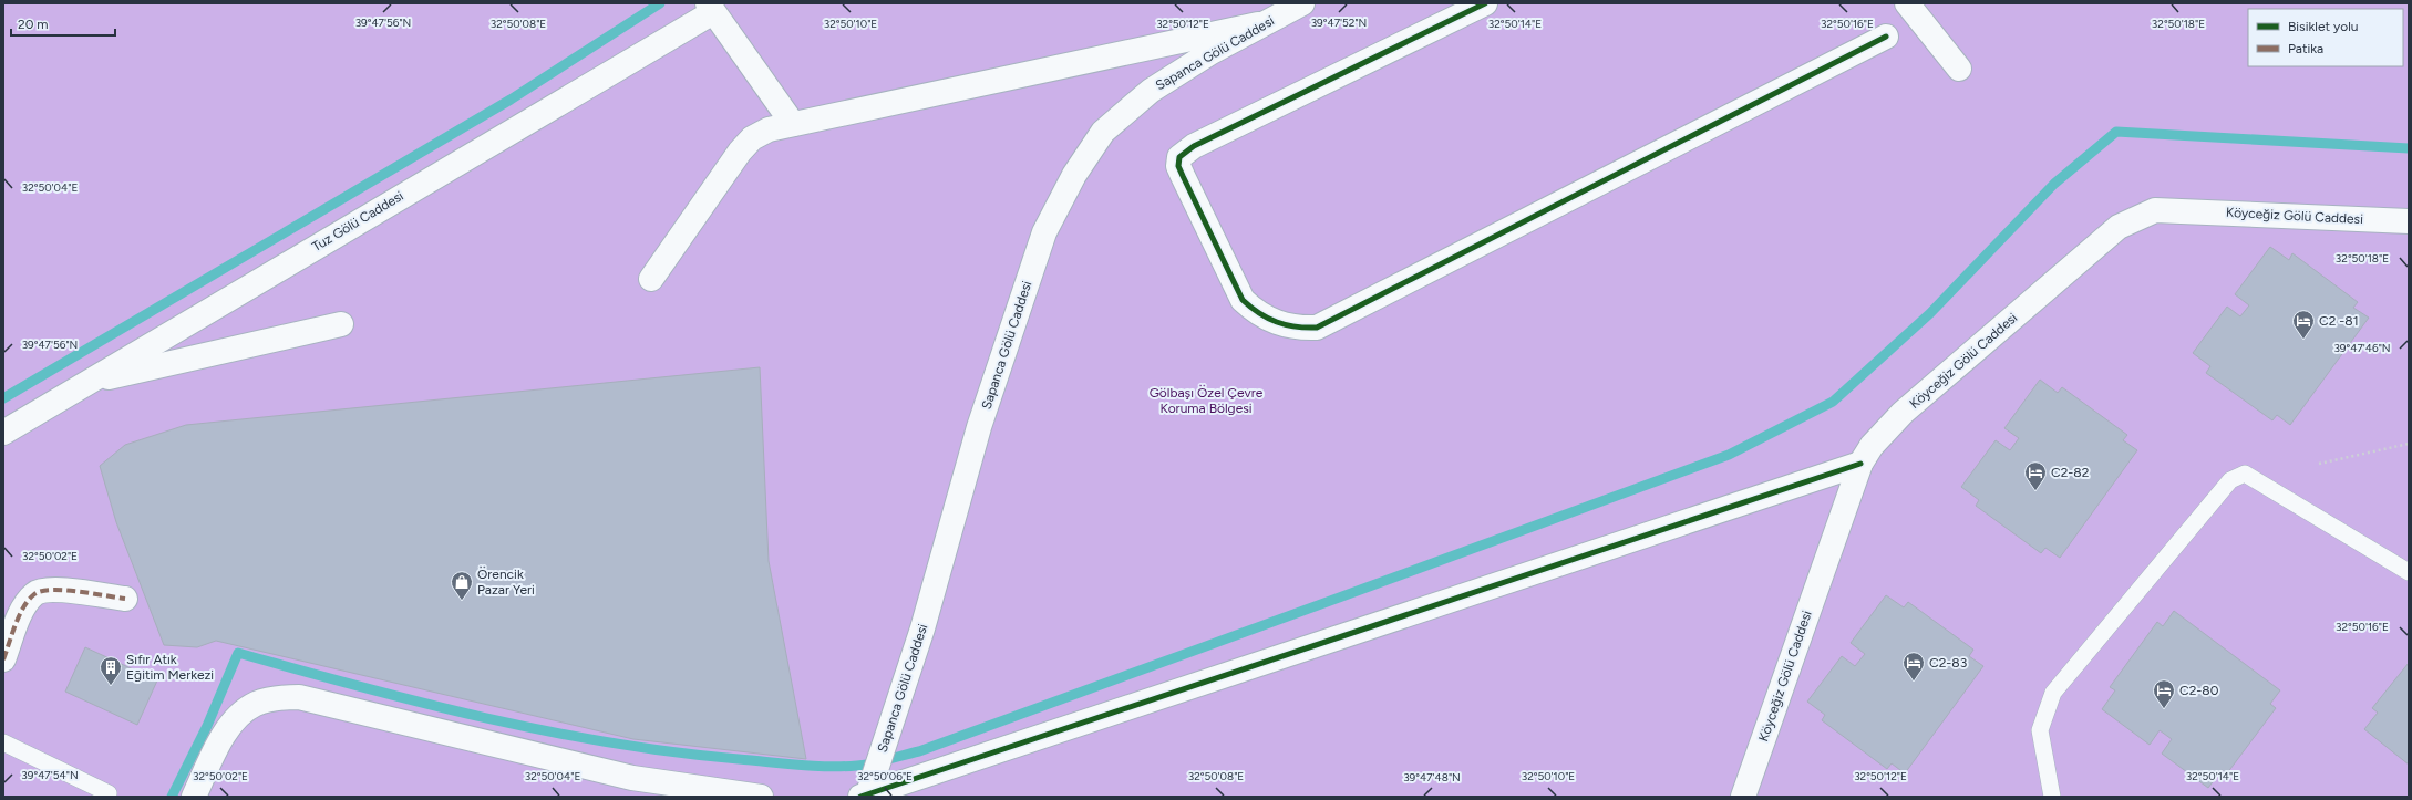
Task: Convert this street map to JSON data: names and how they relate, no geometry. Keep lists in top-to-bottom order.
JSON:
{
  "streets": {
    "street": ["Sapanca Gölü Caddesi", "Köyceğiz Gölü Caddesi", "Tuz Gölü Caddesi"]
  },
  "parks": ["Gölbaşı Özel Çevre Koruma Bölgesi"],
  "places": {
    "hotel": [
      "C2 -81",
      "C2-82",
      "C2-83",
      "C2-80"
    ],
    "shop": ["Örencik Pazar Yeri"],
    "building": ["Sıfır Atık Eğitim Merkezi"]
  },
  "legend": ["Bisiklet yolu", "Patika"],
  "scale_bar": "20 m",
  "coordinates": [
    "39°47'52\"N",
    "39°47'56\"N",
    "32°50'18\"E",
    "32°50'08\"E",
    "32°50'10\"E",
    "32°50'12\"E",
    "32°50'14\"E",
    "32°50'16\"E",
    "32°50'04\"E",
    "39°47'46\"N",
    "32°50'02\"E",
    "39°47'54\"N",
    "32°50'06\"E",
    "39°47'48\"N"
  ]
}
